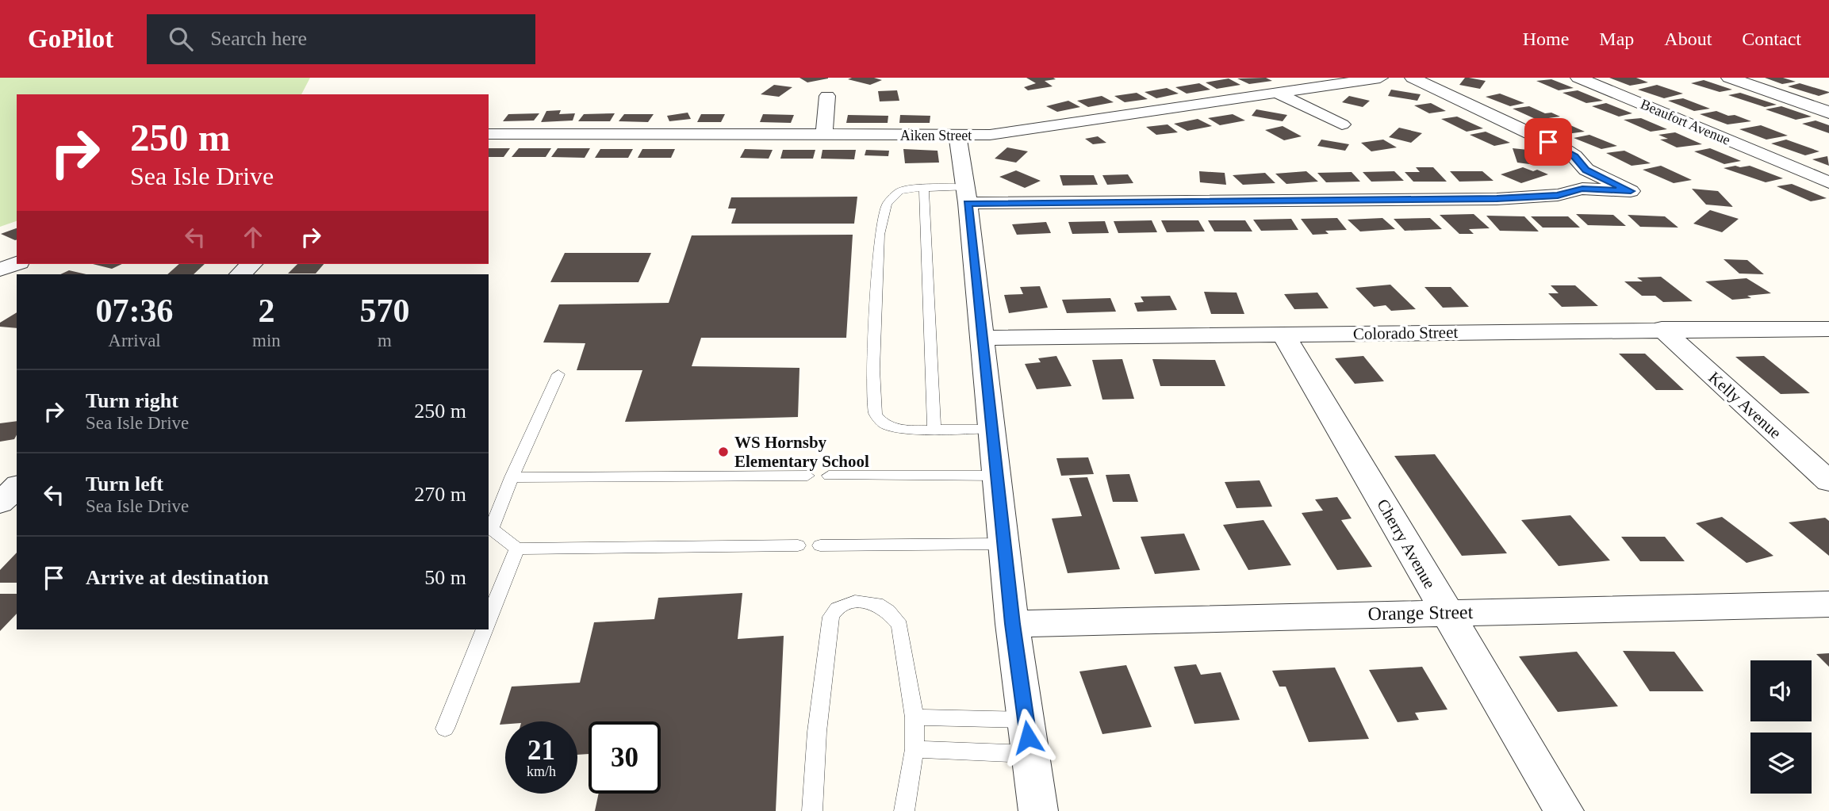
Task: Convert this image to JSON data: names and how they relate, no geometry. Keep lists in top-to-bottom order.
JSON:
{
  "streets": {
    "street": [
      "Beaufort Avenue",
      "Aiken Street",
      "Colorado Street",
      "Kelly Avenue",
      "Cherry Avenue",
      "Orange Street"
    ]
  },
  "crossings": [
    ["Colorado Street", "Kelly Avenue"],
    ["Colorado Street", "Cherry Avenue"],
    ["Cherry Avenue", "Orange Street"]
  ],
  "places": ["WS Hornsby Elementary School"],
  "page": {
    "header": "GoPilot",
    "search": "Search here",
    "nav": [
      "Home",
      "Map",
      "About",
      "Contact"
    ],
    "turn": ["250 m", "Sea Isle Drive"],
    "eta": [
      "07:36",
      "Arrival",
      "2",
      "min",
      "570",
      "m"
    ],
    "list": [
      {
        "name": "Turn right",
        "note": "Sea Isle Drive",
        "value": "250 m"
      },
      {
        "name": "Turn left",
        "note": "Sea Isle Drive",
        "value": "270 m"
      },
      {
        "name": "Arrive at destination",
        "value": "50 m"
      }
    ],
    "speed": "21 km/h",
    "limit": "30"
  }
}
